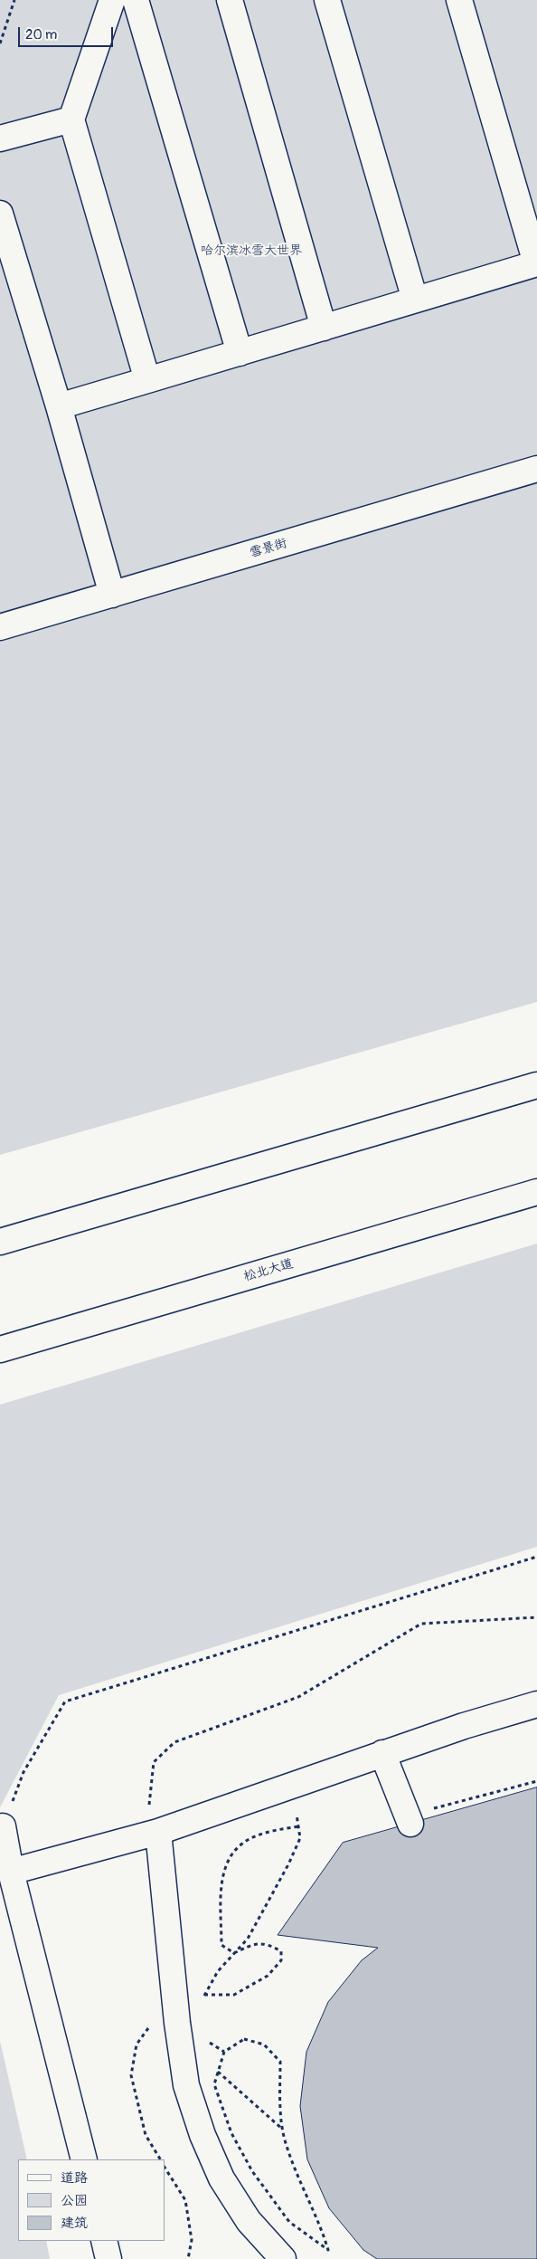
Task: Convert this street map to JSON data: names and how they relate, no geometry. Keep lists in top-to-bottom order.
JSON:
{
  "streets": {
    "main road": ["雪景街", "松北大道"]
  },
  "parks": ["哈尔滨冰雪大世界"],
  "legend": ["道路", "公园", "建筑"],
  "scale_bar": "20 m"
}
